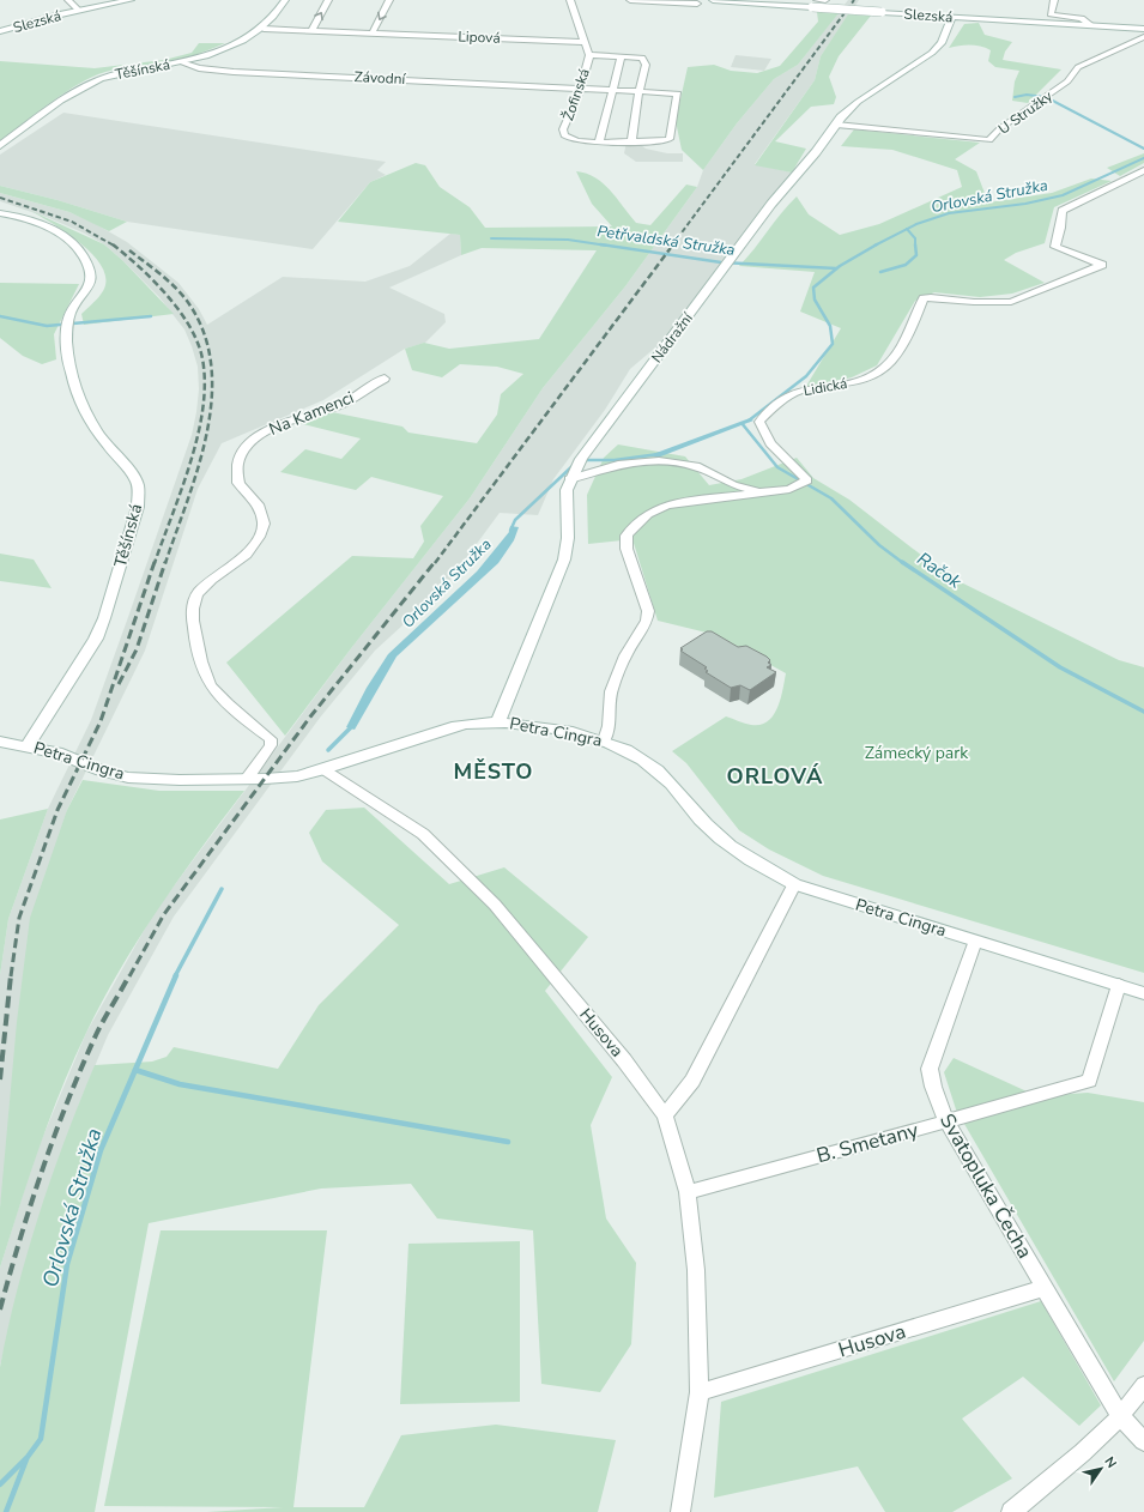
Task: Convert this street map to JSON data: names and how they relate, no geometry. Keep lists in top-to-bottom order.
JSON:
{
  "streets": {
    "street": [
      "Slezská",
      "Lipová",
      "Těšínská",
      "Závodní",
      "Žofinská",
      "U Stružky",
      "Nádražní",
      "Lidická",
      "Na Kamenci",
      "Petra Cingra",
      "Husova",
      "B. Smetany",
      "Svatopluka Čecha"
    ]
  },
  "crossings": [
    ["Slezská", "Nádražní"],
    ["Lipová", "Těšínská"],
    ["Lipová", "Žofinská"],
    ["Těšínská", "Závodní"],
    ["Těšínská", "Petra Cingra"],
    ["Závodní", "Žofinská"],
    ["U Stružky", "Nádražní"],
    ["Nádražní", "Petra Cingra"],
    ["Lidická", "Petra Cingra"],
    ["Na Kamenci", "Petra Cingra"],
    ["Petra Cingra", "Husova"],
    ["Petra Cingra", "B. Smetany"],
    ["Petra Cingra", "Svatopluka Čecha"],
    ["Husova", "B. Smetany"],
    ["Husova", "Svatopluka Čecha"],
    ["B. Smetany", "Svatopluka Čecha"]
  ],
  "districts": ["MĚSTO", "ORLOVÁ"],
  "water": ["Orlovská Stružka", "Petřvaldská Stružka", "Račok"],
  "parks": ["Zámecký park"],
  "north": "top right"
}
